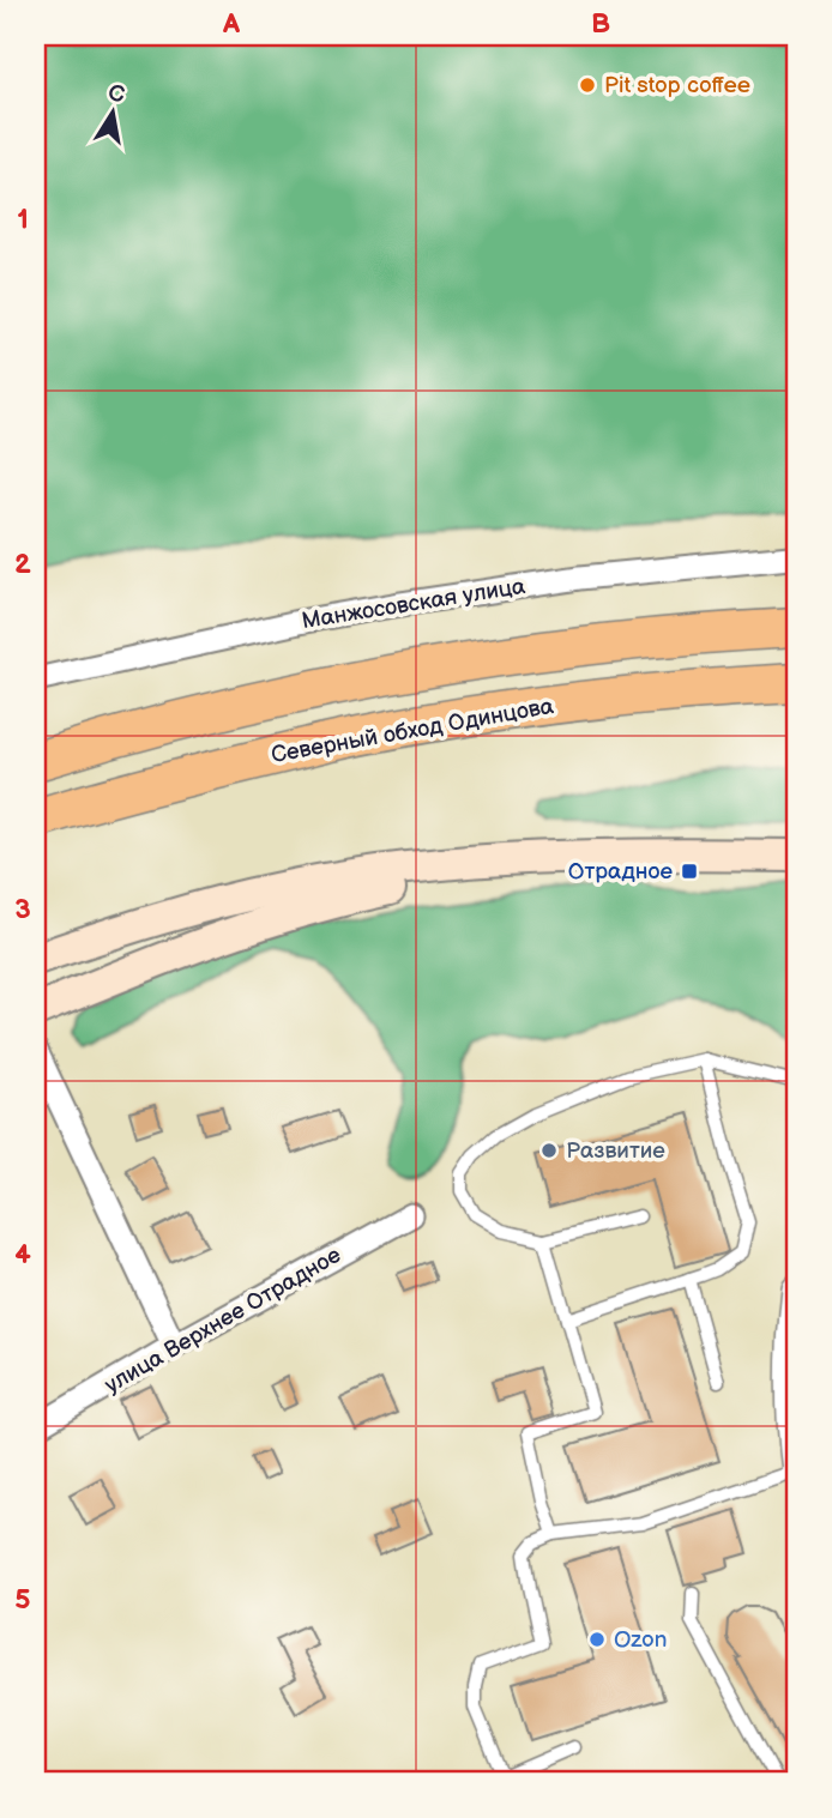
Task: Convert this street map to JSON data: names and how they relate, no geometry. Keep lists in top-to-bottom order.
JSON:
{
  "streets": {
    "highway": ["Северный обход Одинцова"],
    "street": ["Манжосовская улица", "улица Верхнее Отрадное"]
  },
  "places": {
    "other": ["Pit stop coffee", "Развитие", "Ozon"],
    "transit": ["Отрадное"]
  },
  "north": "top",
  "grid": {
    "columns": ["A", "B"],
    "rows": [
      "1",
      "2",
      "3",
      "4",
      "5"
    ]
  }
}
